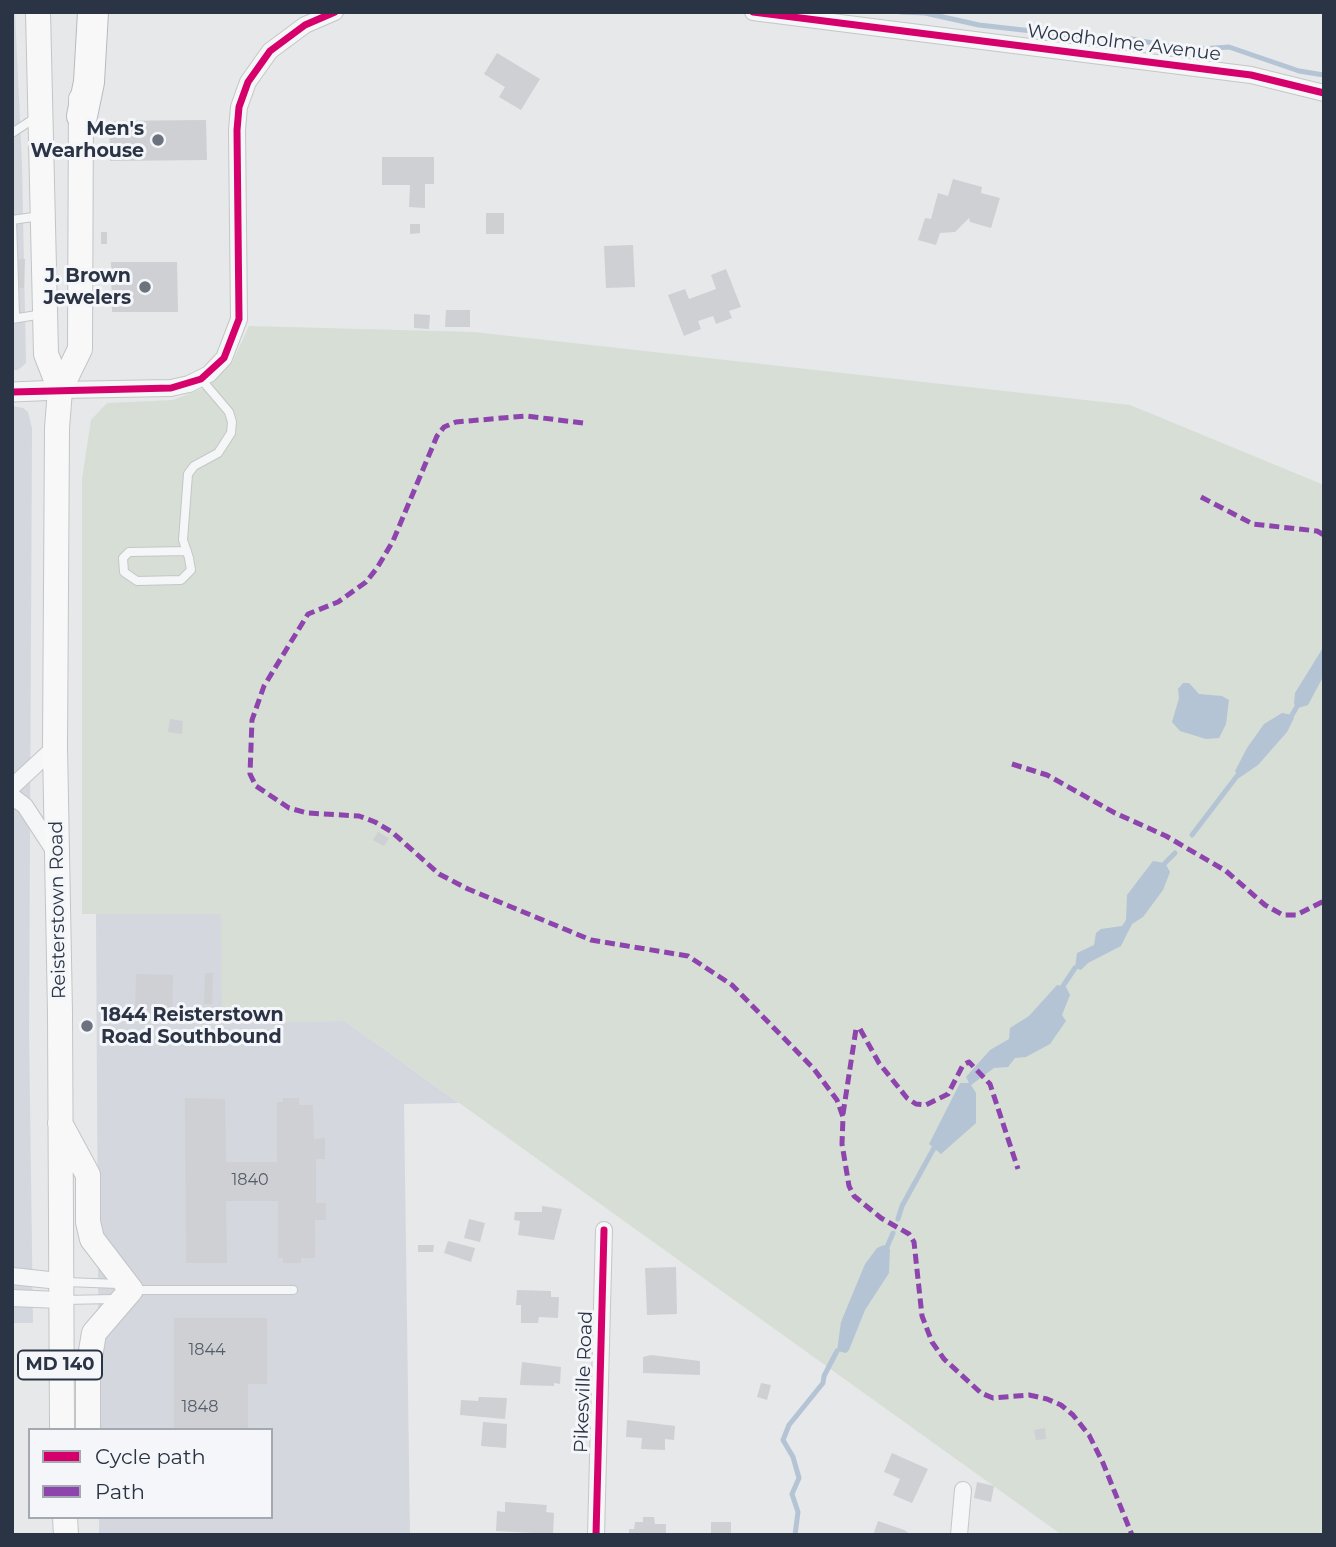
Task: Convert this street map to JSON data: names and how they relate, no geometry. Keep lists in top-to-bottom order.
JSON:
{
  "streets": {
    "main road": ["Reisterstown Road", "MD 140"],
    "street": ["Woodholme Avenue", "Pikesville Road"]
  },
  "places": ["Men's Wearhouse", "J. Brown Jewelers", "1844 Reisterstown Road Southbound"],
  "house_numbers": ["1840", "1844", "1848"],
  "legend": ["Cycle path", "Path"]
}
